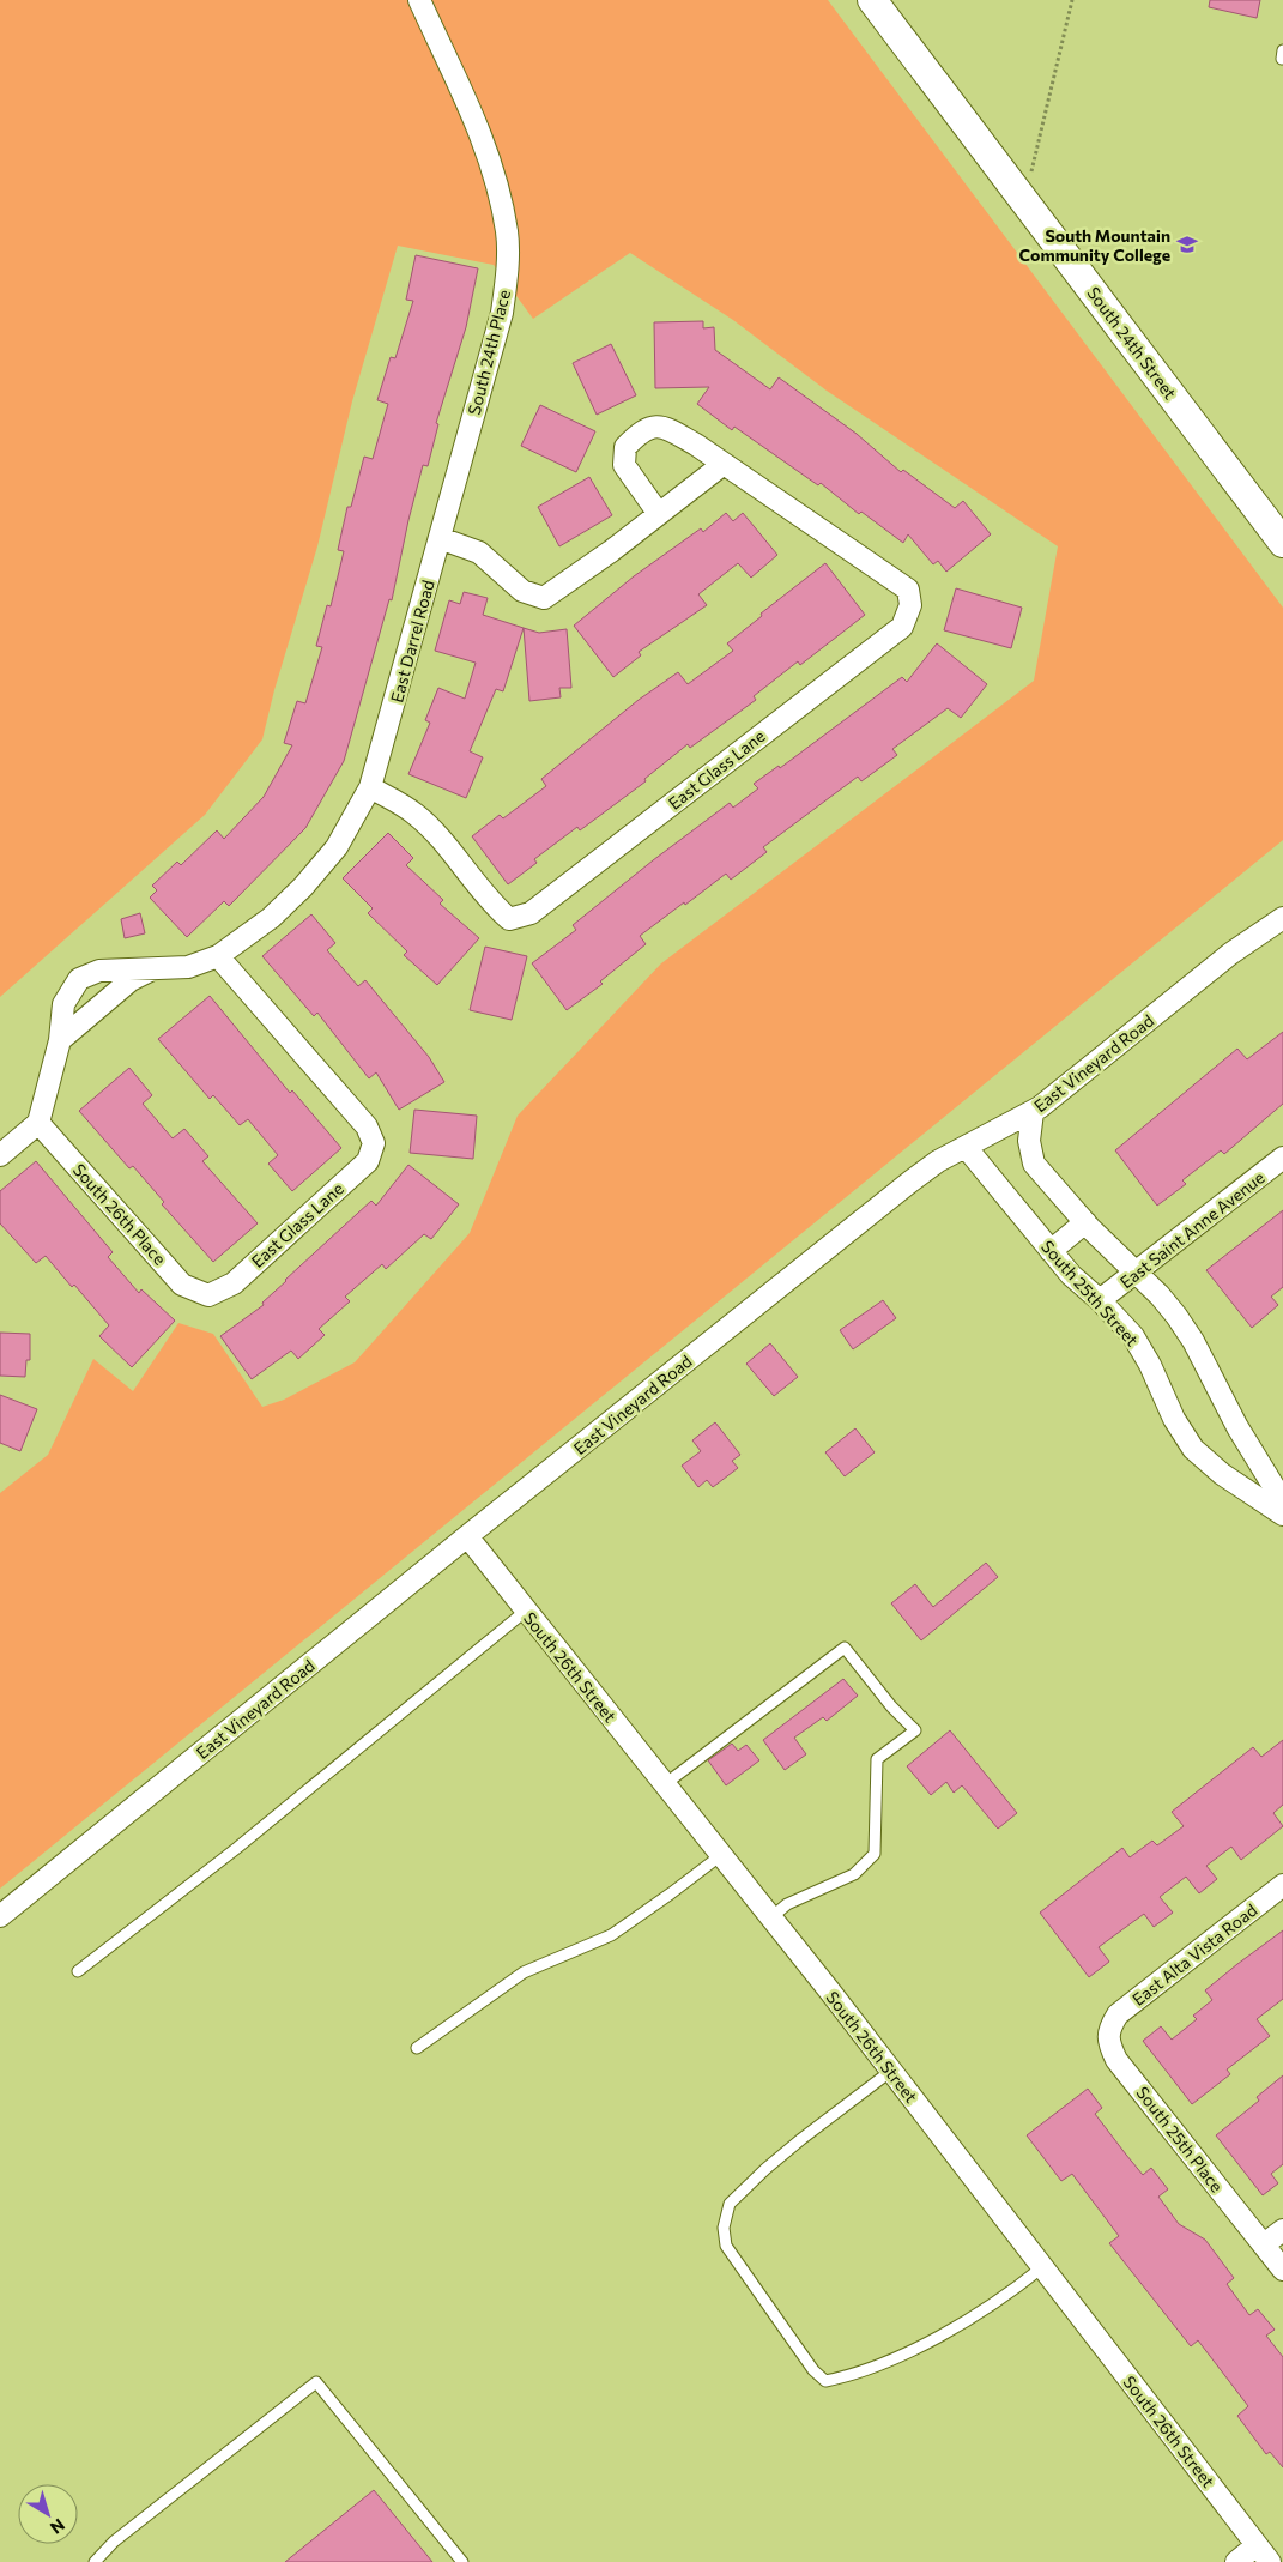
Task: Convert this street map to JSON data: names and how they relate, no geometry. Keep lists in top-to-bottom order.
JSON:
{
  "streets": {
    "main road": ["South 24th Street"],
    "street": [
      "South 24th Place",
      "East Darrel Road",
      "East Glass Lane",
      "East Vineyard Road",
      "South 26th Place",
      "East Saint Anne Avenue",
      "South 25th Street",
      "South 26th Street",
      "East Alta Vista Road",
      "South 25th Place"
    ]
  },
  "crossings": [
    ["South 24th Place", "East Darrel Road"],
    ["East Darrel Road", "East Glass Lane"],
    ["East Darrel Road", "South 26th Place"],
    ["East Glass Lane", "South 26th Place"],
    ["East Vineyard Road", "South 25th Street"],
    ["East Vineyard Road", "South 26th Street"],
    ["East Saint Anne Avenue", "South 25th Street"],
    ["East Alta Vista Road", "South 25th Place"]
  ],
  "places": {
    "school or university": ["South Mountain Community College"]
  },
  "north": "bottom right"
}
